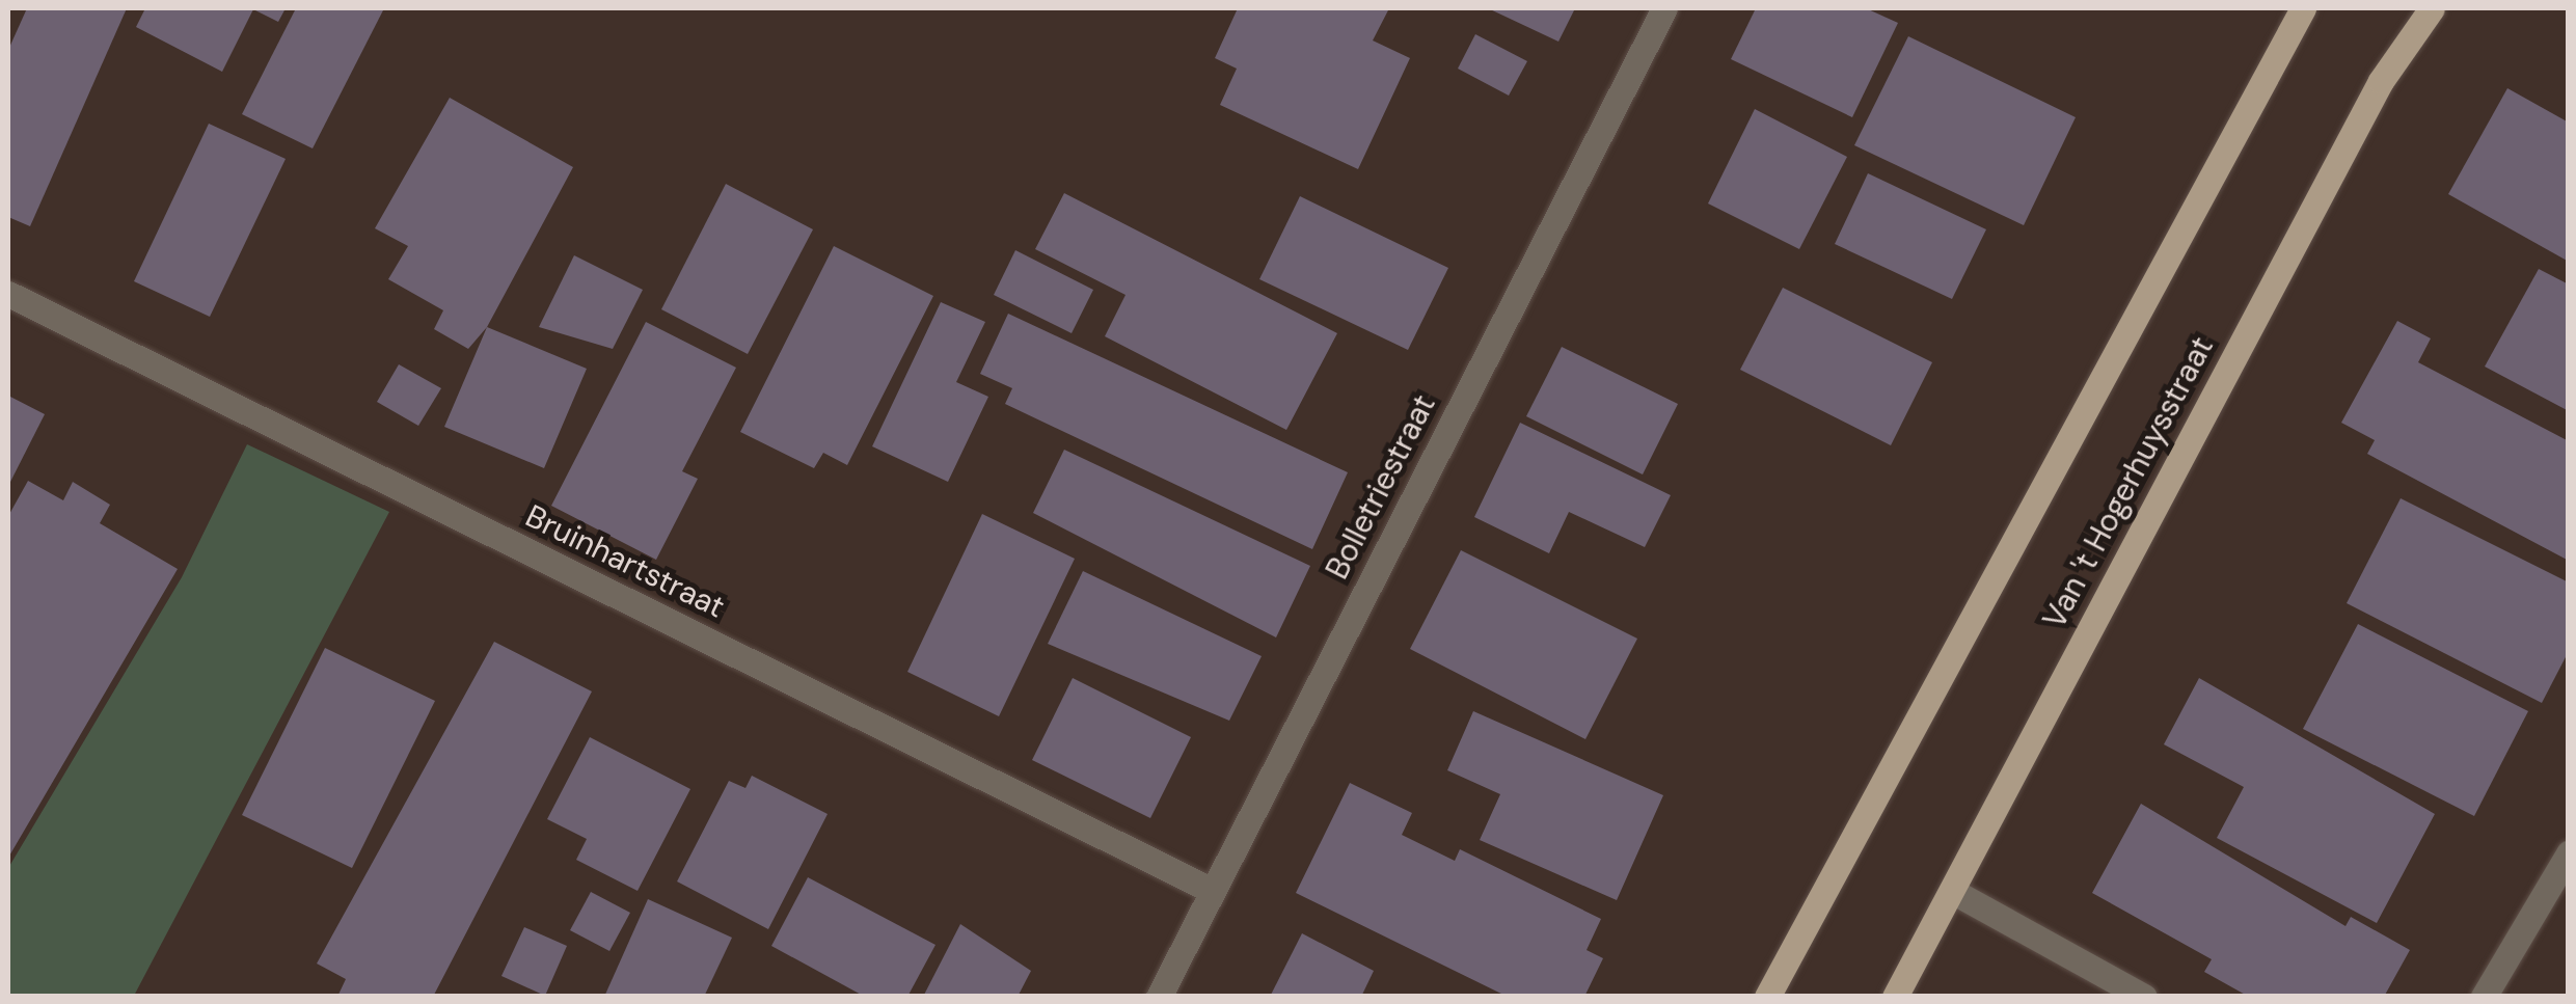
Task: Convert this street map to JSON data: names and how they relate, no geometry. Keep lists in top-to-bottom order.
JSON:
{
  "streets": {
    "main road": ["Van 't Hogerhuysstraat"],
    "street": ["Bolletriestraat", "Bruinhartstraat"]
  },
  "crossings": [
    ["Bolletriestraat", "Bruinhartstraat"]
  ]
}
